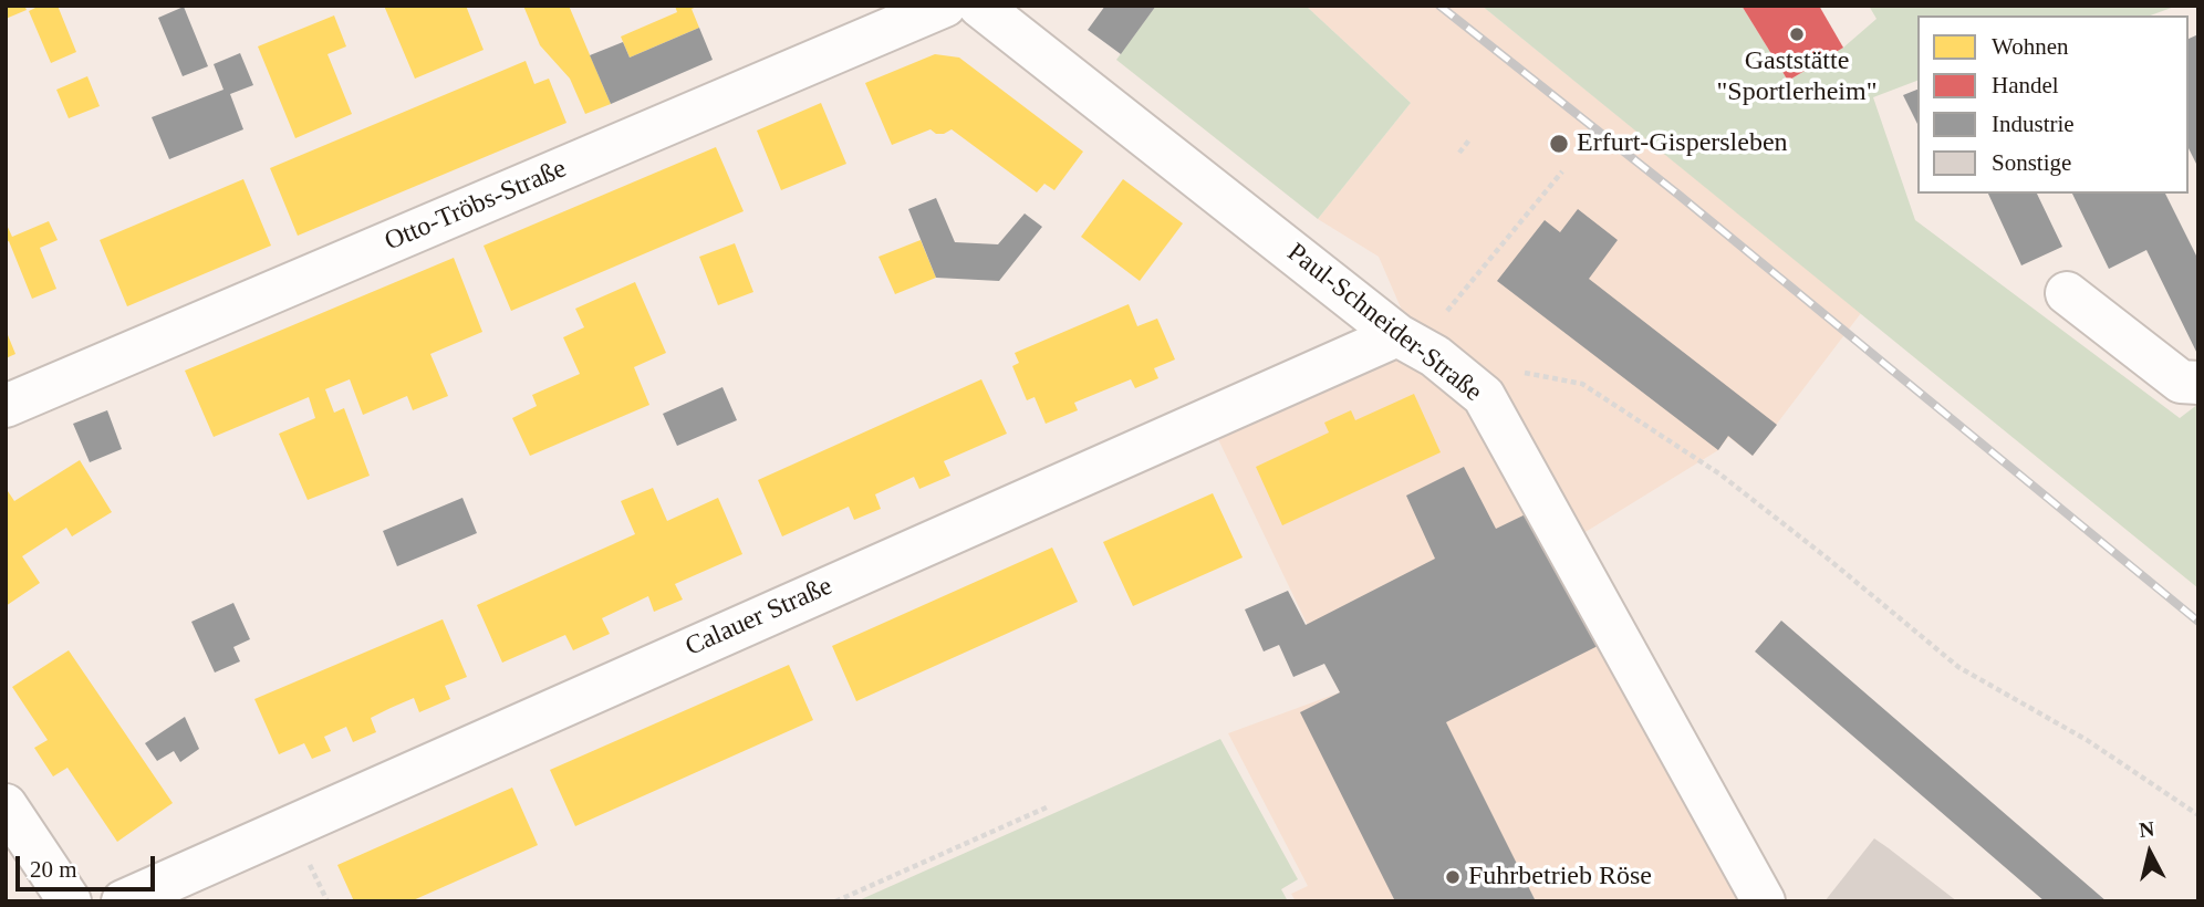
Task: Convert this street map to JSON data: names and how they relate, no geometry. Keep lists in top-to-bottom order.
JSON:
{
  "streets": {
    "street": ["Otto-Tröbs-Straße", "Paul-Schneider-Straße", "Calauer Straße"]
  },
  "crossings": [
    ["Paul-Schneider-Straße", "Calauer Straße"]
  ],
  "places": ["Gaststätte \"Sportlerheim\"", "Erfurt-Gispersleben", "Fuhrbetrieb Röse"],
  "legend": [
    "Wohnen",
    "Handel",
    "Industrie",
    "Sonstige"
  ],
  "scale_bar": "20 m",
  "north": "top"
}
